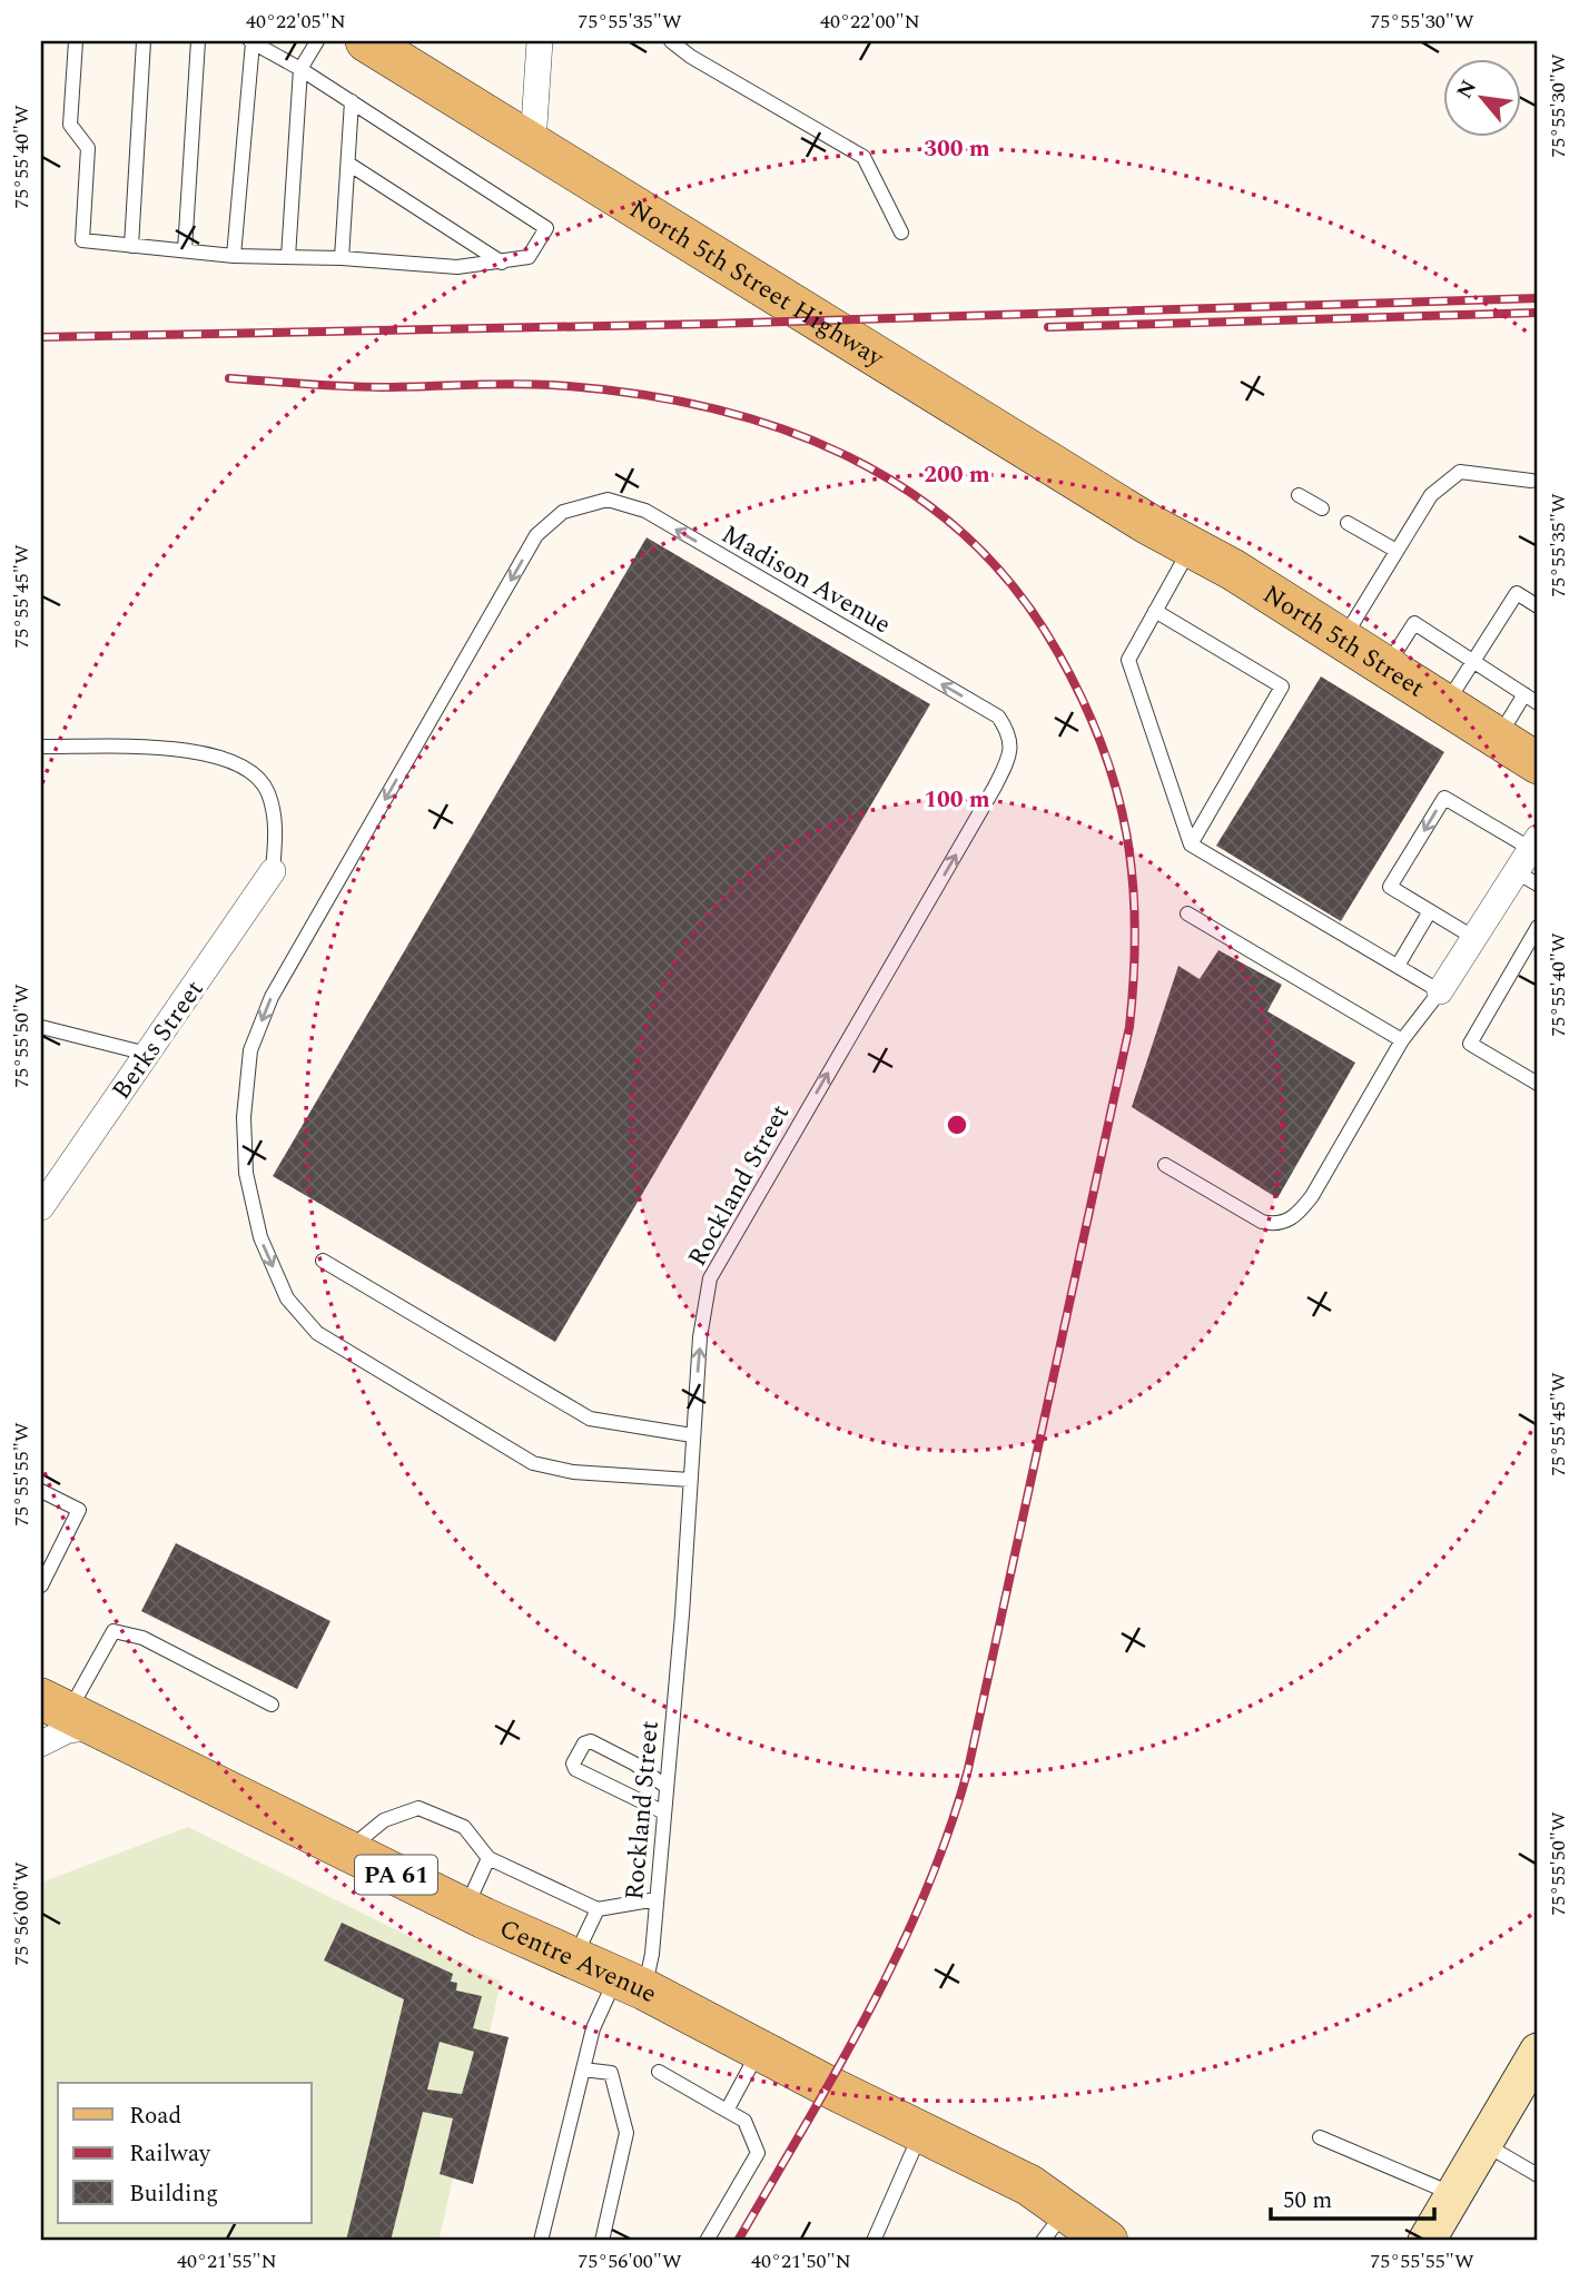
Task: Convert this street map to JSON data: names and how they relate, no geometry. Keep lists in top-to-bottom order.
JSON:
{
  "streets": {
    "main road": [
      "North 5th Street Highway",
      "North 5th Street",
      "PA 61",
      "Centre Avenue"
    ],
    "street": ["Berks Street"],
    "lane": ["Madison Avenue", "Rockland Street"]
  },
  "crossings": [
    ["North 5th Street Highway", "North 5th Street"],
    ["Madison Avenue", "Rockland Street"],
    ["Rockland Street", "Centre Avenue"]
  ],
  "one_way": ["Rockland Street"],
  "legend": ["Road", "Railway", "Building"],
  "scale_bar": "50 m",
  "north": "top left",
  "coordinates": [
    "40°22'05\"N",
    "75°55'35\"W",
    "40°22'00\"N",
    "75°55'30\"W",
    "75°55'40\"W",
    "75°55'45\"W",
    "75°55'50\"W",
    "75°55'55\"W",
    "75°56'00\"W",
    "40°21'55\"N",
    "40°21'50\"N"
  ],
  "rings": ["300 m", "200 m", "100 m"]
}
